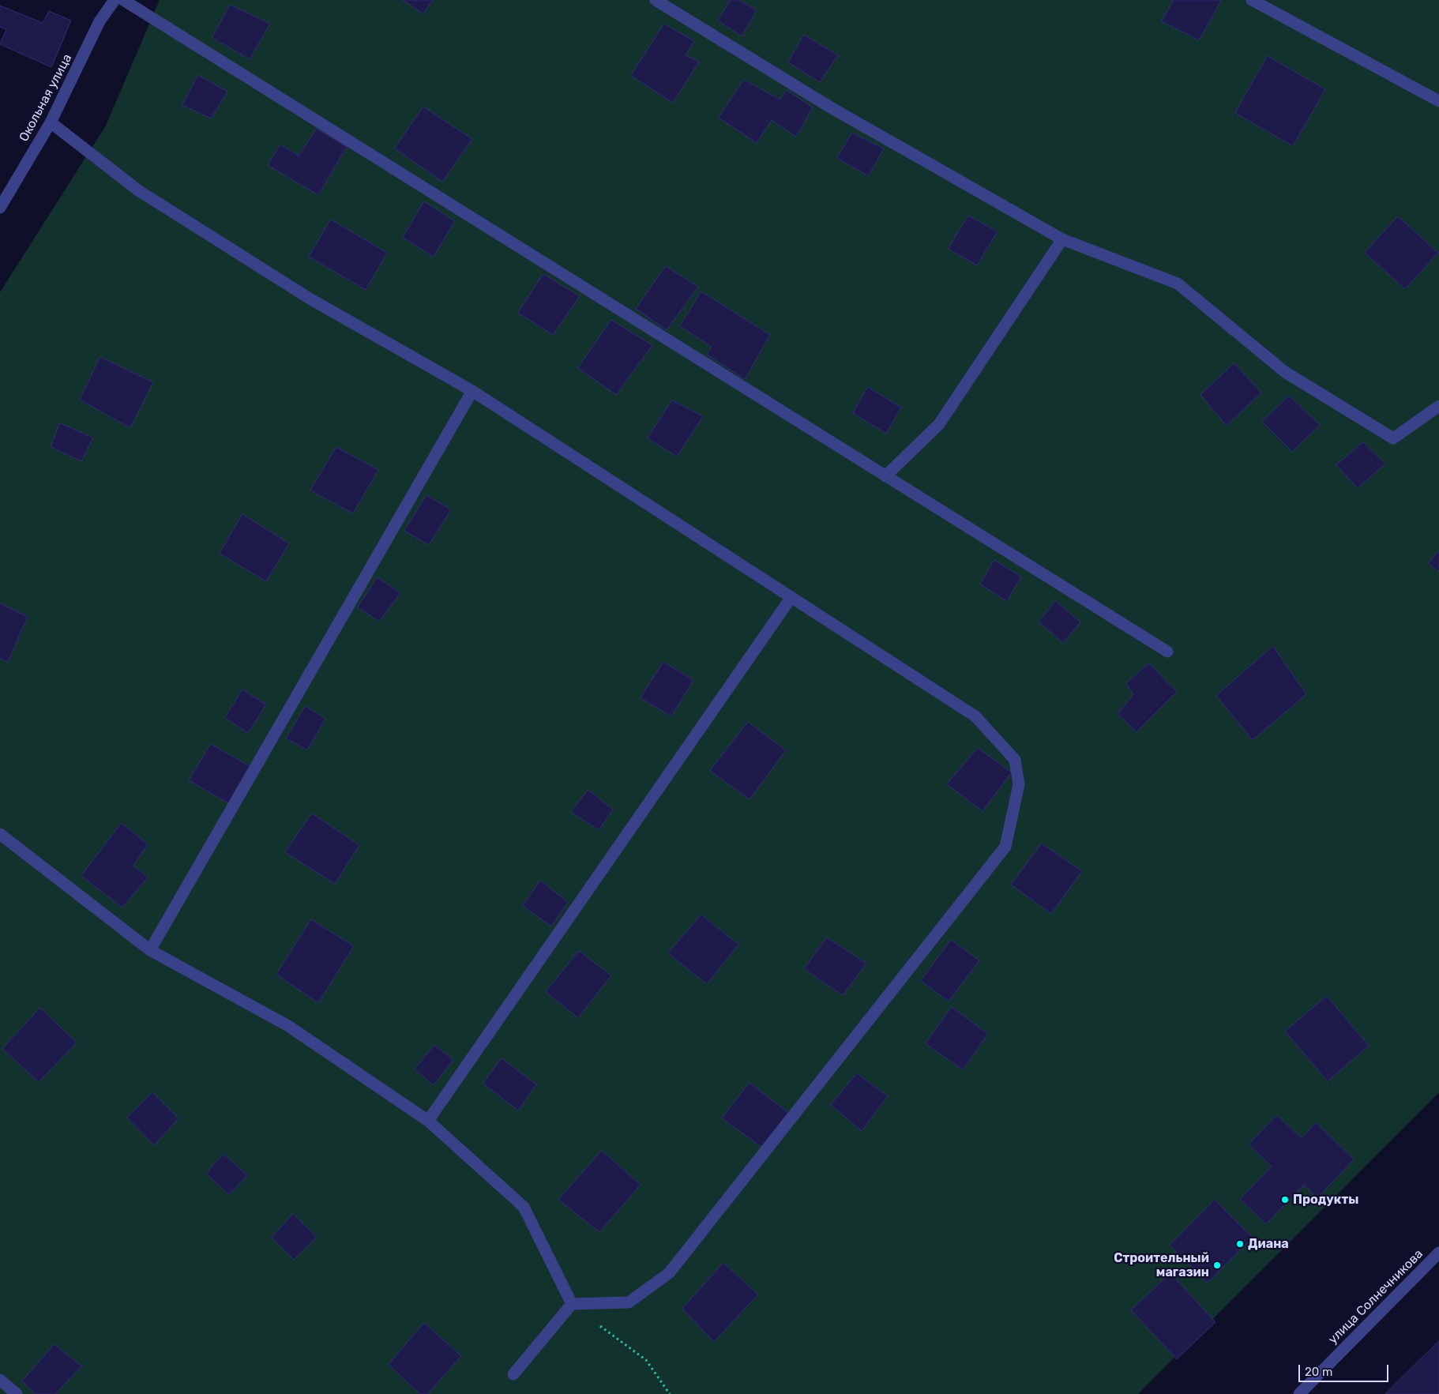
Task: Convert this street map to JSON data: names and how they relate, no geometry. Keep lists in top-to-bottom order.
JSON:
{
  "streets": {
    "street": ["Окольная улица", "улица Солнечникова"]
  },
  "places": ["Продукты", "Диана", "Строительный магазин"],
  "scale_bar": "20 m"
}
